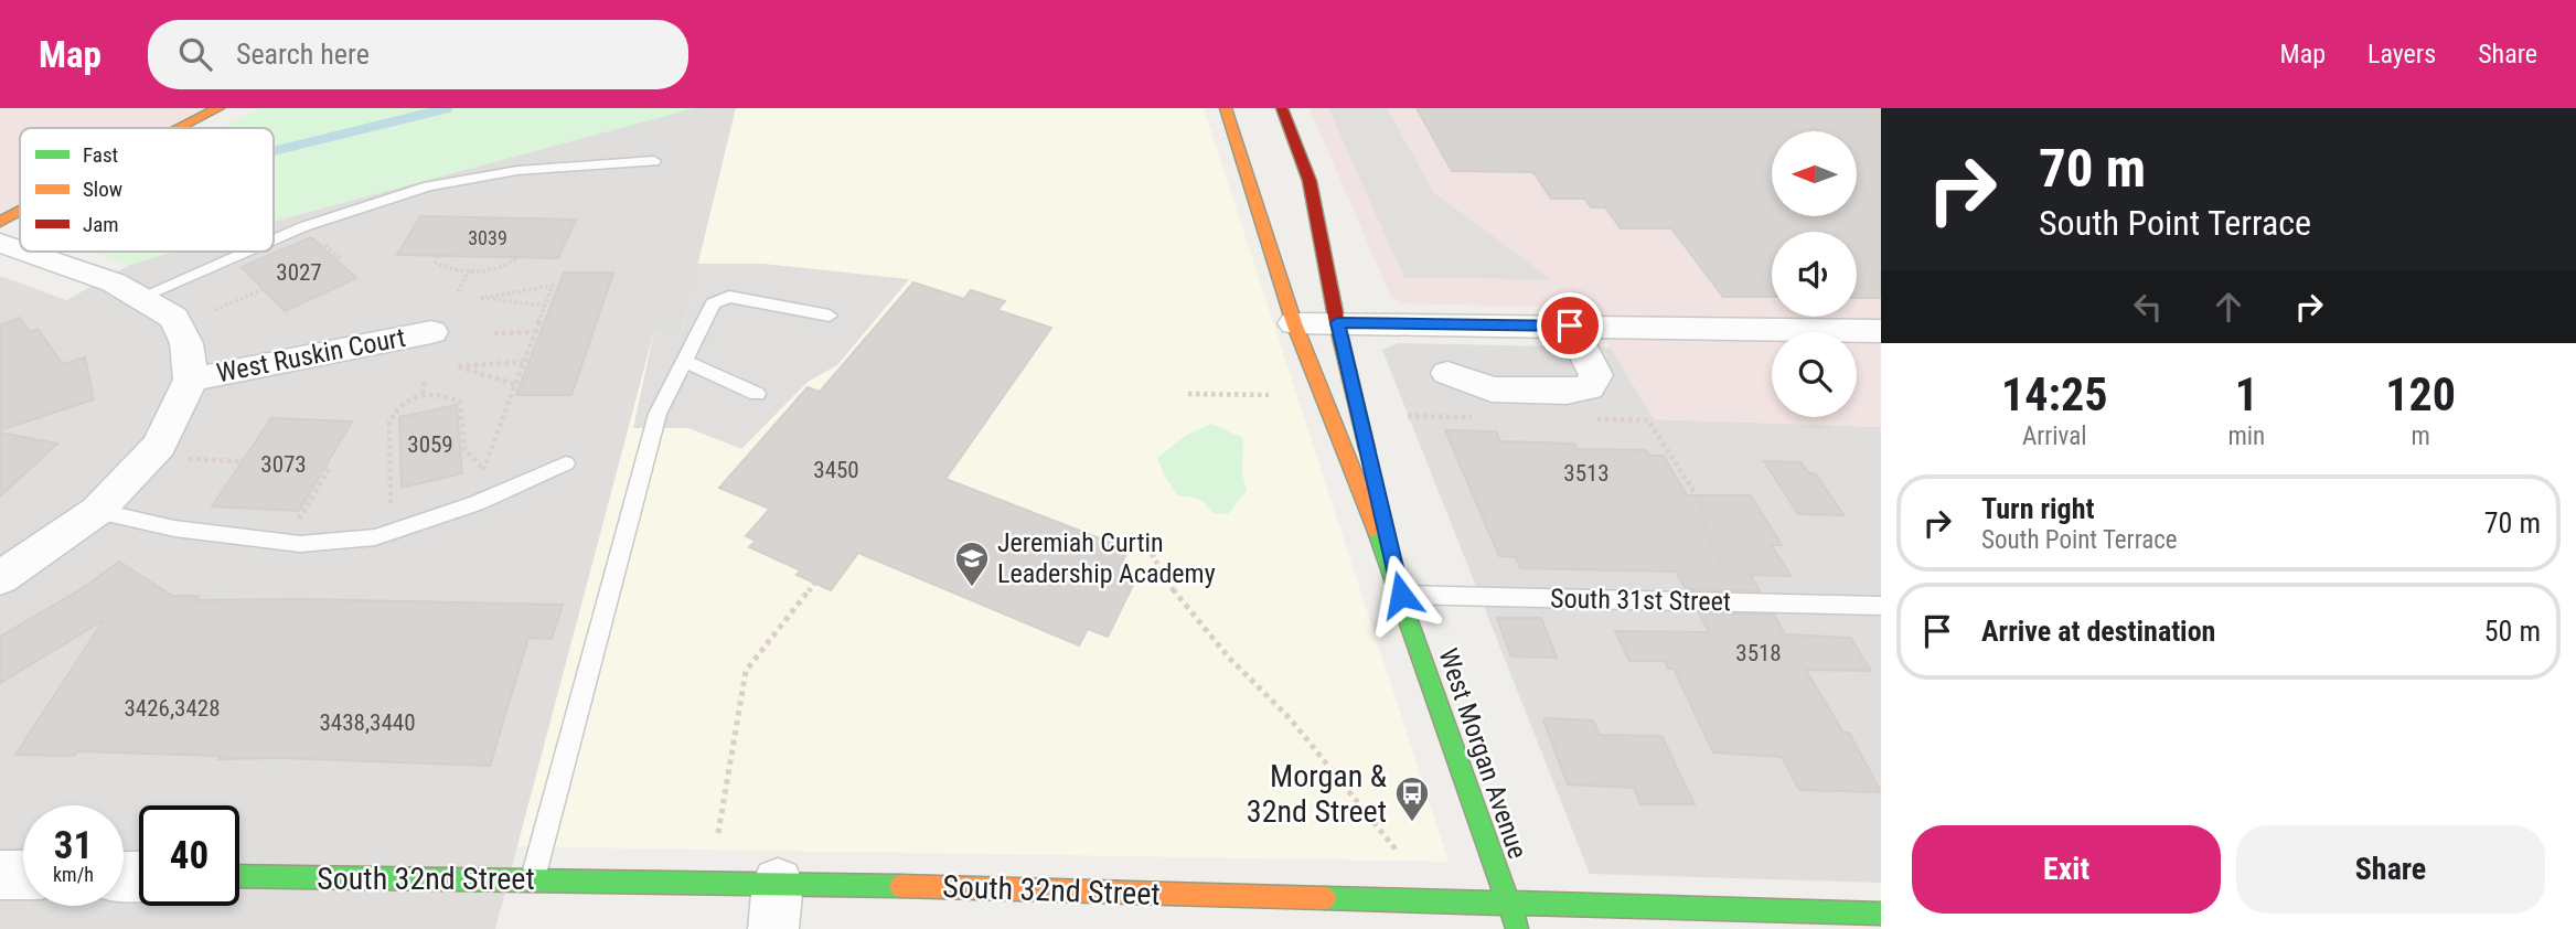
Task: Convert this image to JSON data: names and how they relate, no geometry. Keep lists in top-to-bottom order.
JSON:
{
  "streets": {
    "street": ["West Ruskin Court", "West Morgan Avenue", "South 32nd Street"],
    "lane": ["South 31st Street"]
  },
  "crossings": [
    ["South 31st Street", "West Morgan Avenue"],
    ["West Morgan Avenue", "South 32nd Street"]
  ],
  "places": {
    "school or university": ["Jeremiah Curtin Leadership Academy"],
    "bus stop": ["Morgan & 32nd Street"]
  },
  "house_numbers": [
    "3039",
    "3027",
    "3059",
    "3073",
    "3450",
    "3513",
    "3518",
    "3426,3428",
    "3438,3440"
  ],
  "legend": ["Fast", "Slow", "Jam"],
  "north": "left",
  "page": {
    "header": "Map",
    "search": "Search here",
    "nav": ["Map", "Layers", "Share"],
    "turn": ["70 m", "South Point Terrace"],
    "eta": [
      "14:25",
      "Arrival",
      "1",
      "min",
      "120",
      "m"
    ],
    "list": [
      {
        "name": "Turn right",
        "note": "South Point Terrace",
        "value": "70 m"
      },
      {
        "name": "Arrive at destination",
        "value": "50 m"
      }
    ],
    "speed": "31 km/h",
    "limit": "40",
    "buttons": ["Exit", "Share"]
  }
}
